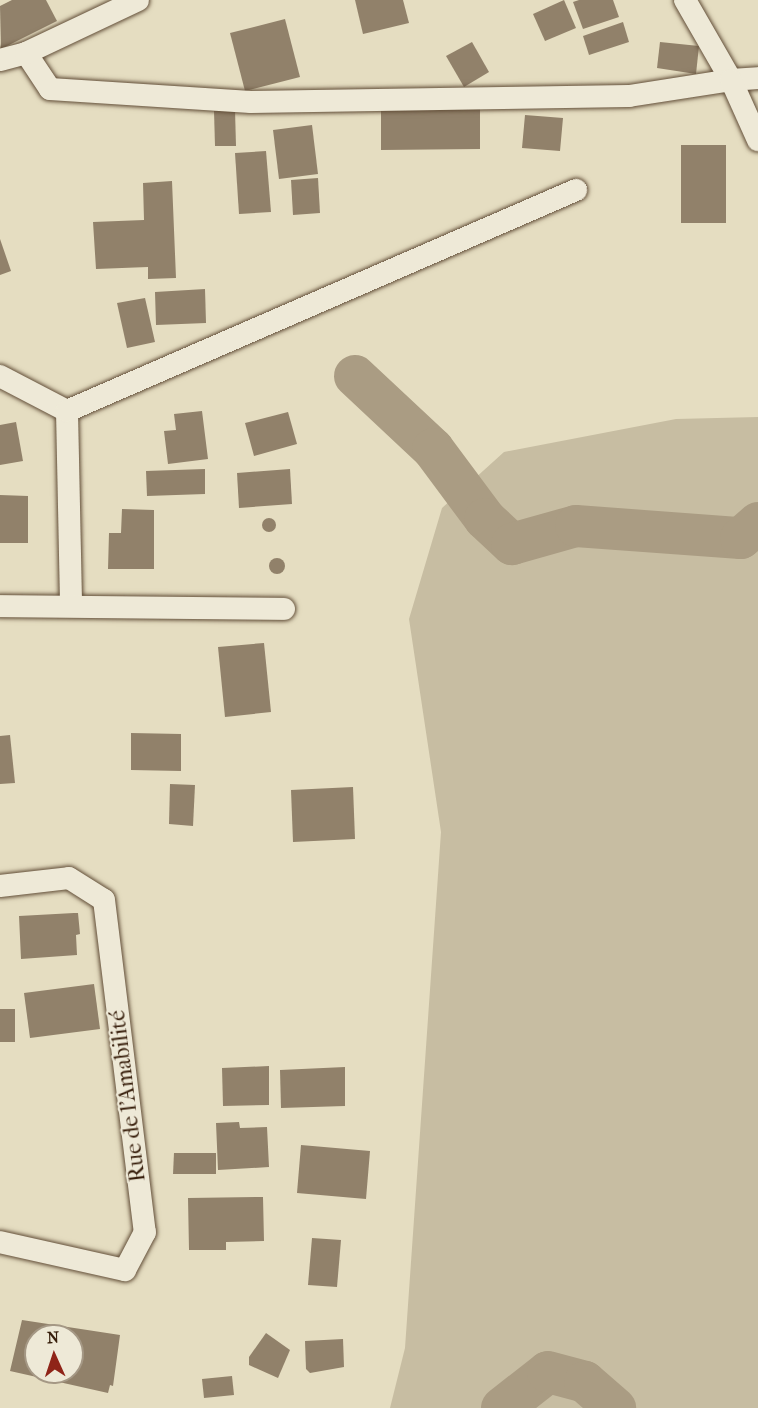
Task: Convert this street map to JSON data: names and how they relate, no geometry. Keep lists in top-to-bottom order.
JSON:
{
  "streets": {
    "street": ["Rue de l'Amabilité"]
  },
  "north": "top"
}
